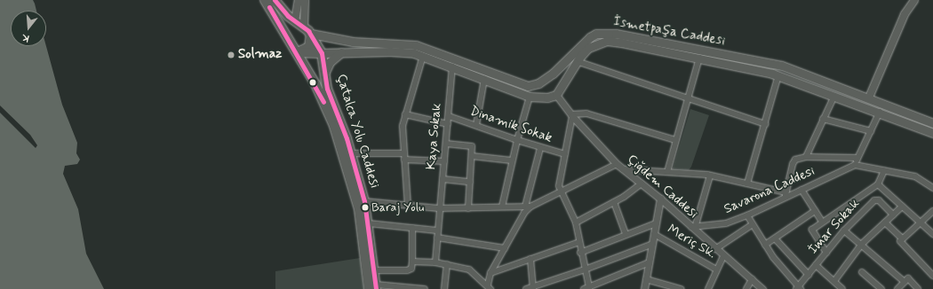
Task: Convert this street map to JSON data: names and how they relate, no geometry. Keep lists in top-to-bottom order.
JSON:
{
  "streets": {
    "highway": ["Çatalca Yolu Caddesi"],
    "main road": ["İsmetpaşa Caddesi"],
    "street": [
      "Dinamik Sokak",
      "Kaya Sokak",
      "Çiğdem Caddesi",
      "Savarona Caddesi",
      "İmar Sokak",
      "Meriç Sk."
    ]
  },
  "crossings": [
    ["İsmetpaşa Caddesi", "Çatalca Yolu Caddesi"],
    ["İsmetpaşa Caddesi", "Kaya Sokak"],
    ["İsmetpaşa Caddesi", "Çiğdem Caddesi"],
    ["Dinamik Sokak", "Kaya Sokak"],
    ["Çiğdem Caddesi", "Savarona Caddesi"]
  ],
  "places": ["Solmaz", "Baraj Yolu"],
  "north": "bottom"
}
